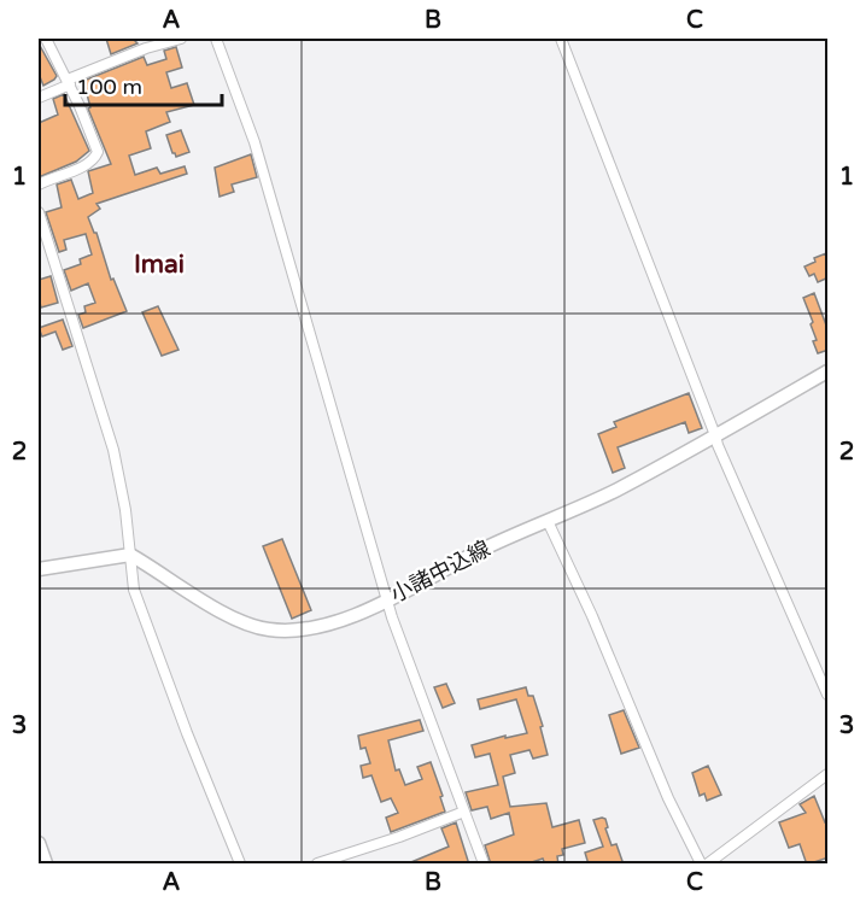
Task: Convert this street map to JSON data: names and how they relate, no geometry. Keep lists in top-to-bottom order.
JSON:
{
  "streets": {
    "main road": ["小諸中込線"]
  },
  "districts": ["Imai"],
  "scale_bar": "100 m",
  "grid": {
    "columns": ["A", "B", "C"],
    "rows": ["1", "2", "3"]
  }
}
